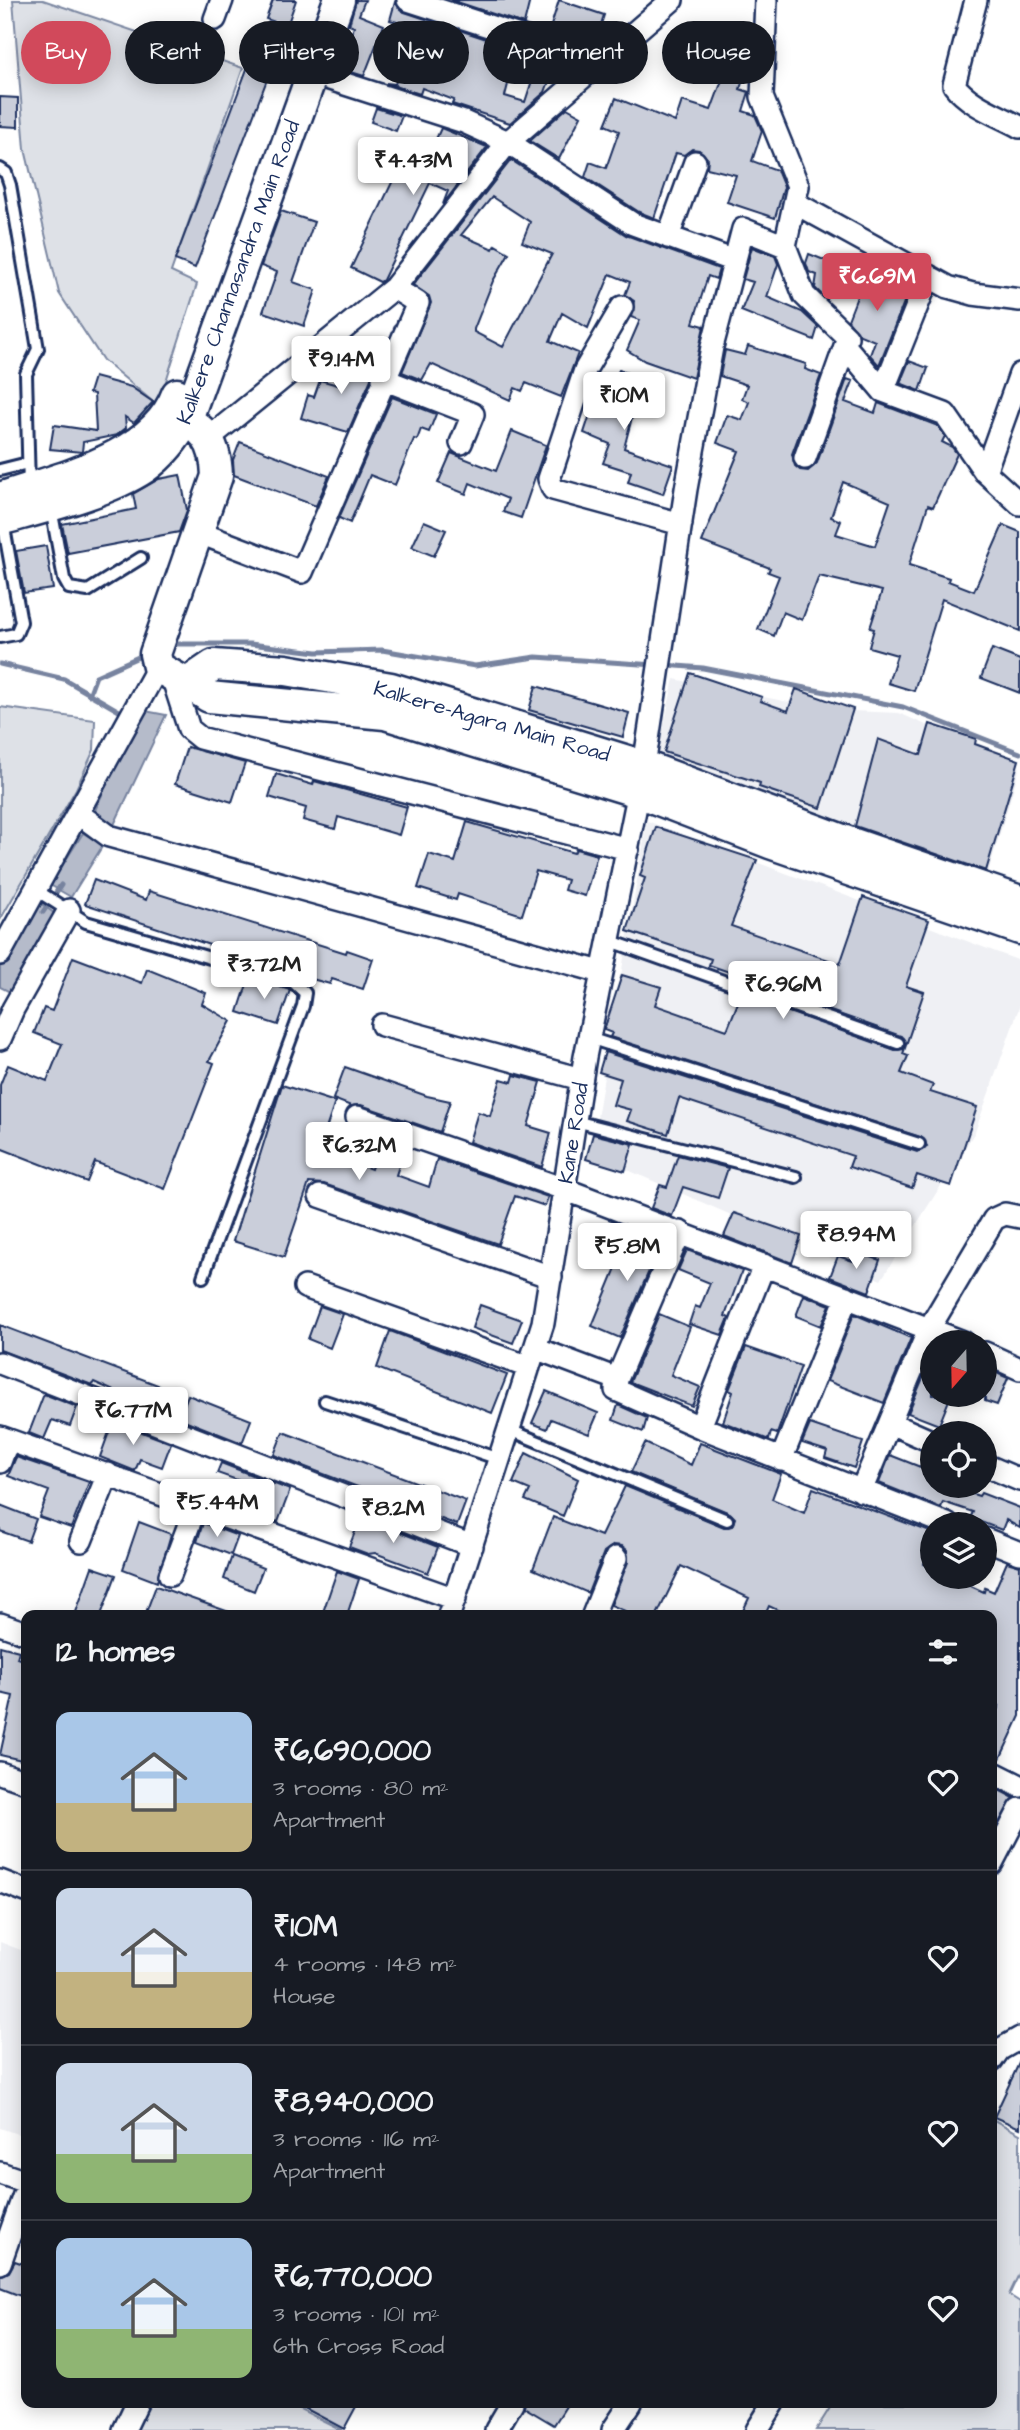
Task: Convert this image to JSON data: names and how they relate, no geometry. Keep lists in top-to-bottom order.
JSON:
{
  "streets": {
    "street": ["Kalkere Channasandra Main Road", "Kalkere-Agara Main Road", "Kane Road"]
  },
  "crossings": [
    ["Kalkere-Agara Main Road", "Kane Road"]
  ],
  "north": "bottom",
  "page": {
    "chip": [
      "Buy",
      "Rent",
      "Filters",
      "New",
      "Apartment",
      "House"
    ],
    "price": [
      "₹4.43M",
      "₹6.69M",
      "₹9.14M",
      "₹10M",
      "₹3.72M",
      "₹6.96M",
      "₹6.32M",
      "₹8.94M",
      "₹5.8M",
      "₹6.77M",
      "₹5.44M",
      "₹8.2M"
    ],
    "heading": "12 homes",
    "list": [
      {
        "name": "₹6,690,000",
        "note": "3 rooms · 80 m² · Apartment"
      },
      {
        "name": "₹10M",
        "note": "4 rooms · 148 m² · House"
      },
      {
        "name": "₹8,940,000",
        "note": "3 rooms · 116 m² · Apartment"
      },
      {
        "name": "₹6,770,000",
        "note": "3 rooms · 101 m² · 6th Cross Road"
      }
    ]
  }
}
